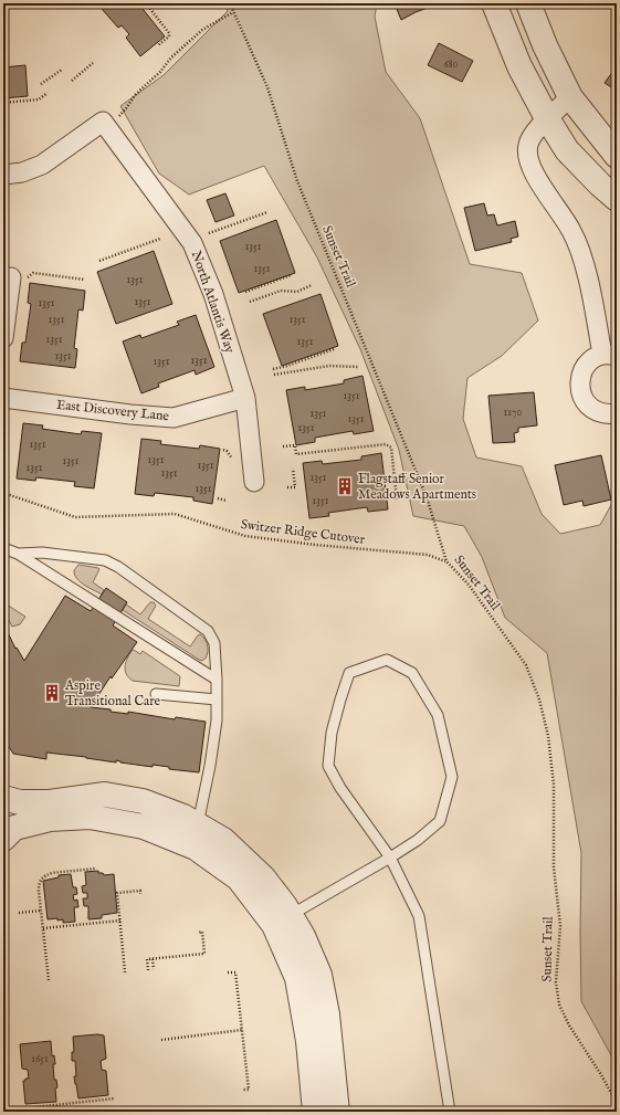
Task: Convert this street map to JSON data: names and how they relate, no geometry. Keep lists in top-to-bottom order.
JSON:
{
  "streets": {
    "street": ["North Atlantis Way", "East Discovery Lane"],
    "path": ["Sunset Trail", "Switzer Ridge Cutover"]
  },
  "crossings": [
    ["Sunset Trail", "Switzer Ridge Cutover"],
    ["North Atlantis Way", "East Discovery Lane"]
  ],
  "places": {
    "building": ["Flagstaff Senior Meadows Apartments", "Aspire Transitional Care"]
  },
  "house_numbers": [
    "680",
    "1351",
    "1351",
    "1351",
    "1351",
    "1351",
    "1351",
    "1351",
    "1351",
    "1351",
    "1351",
    "1351",
    "1351",
    "1351",
    "1170",
    "1351",
    "1351",
    "1351",
    "1351",
    "1351",
    "1351",
    "1351",
    "1351",
    "1351",
    "1351",
    "1351",
    "1351",
    "1651"
  ]
}
